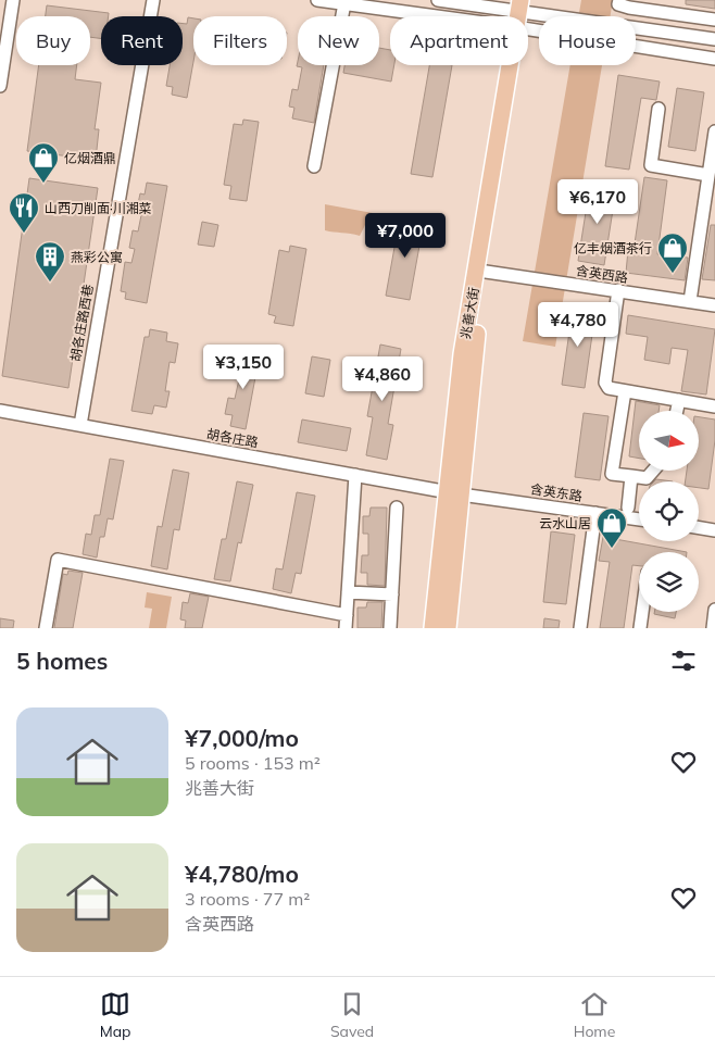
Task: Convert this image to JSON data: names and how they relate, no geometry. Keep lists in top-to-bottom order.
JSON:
{
  "streets": {
    "main road": ["兆善大街"],
    "street": [
      "含英西路",
      "胡各庄路西巷",
      "胡各庄路",
      "含英东路"
    ]
  },
  "crossings": [
    ["含英西路", "兆善大街"],
    ["兆善大街", "胡各庄路"],
    ["兆善大街", "含英东路"],
    ["胡各庄路西巷", "胡各庄路"],
    ["胡各庄路", "含英东路"]
  ],
  "places": {
    "shop": ["亿烟酒鼎", "亿丰烟酒茶行", "云水山居"],
    "restaurant": ["山西刀削面·川湘菜"],
    "building": ["燕彩公寓"]
  },
  "north": "right",
  "page": {
    "chip": [
      "Buy",
      "Rent",
      "Filters",
      "New",
      "Apartment",
      "House"
    ],
    "price": [
      "¥6,170",
      "¥7,000",
      "¥4,780",
      "¥3,150",
      "¥4,860"
    ],
    "heading": "5 homes",
    "list": [
      {
        "name": "¥7,000/mo",
        "note": "5 rooms · 153 m² · 兆善大街"
      },
      {
        "name": "¥4,780/mo",
        "note": "3 rooms · 77 m² · 含英西路"
      }
    ],
    "tabs": ["Map", "Saved", "Home"]
  }
}
